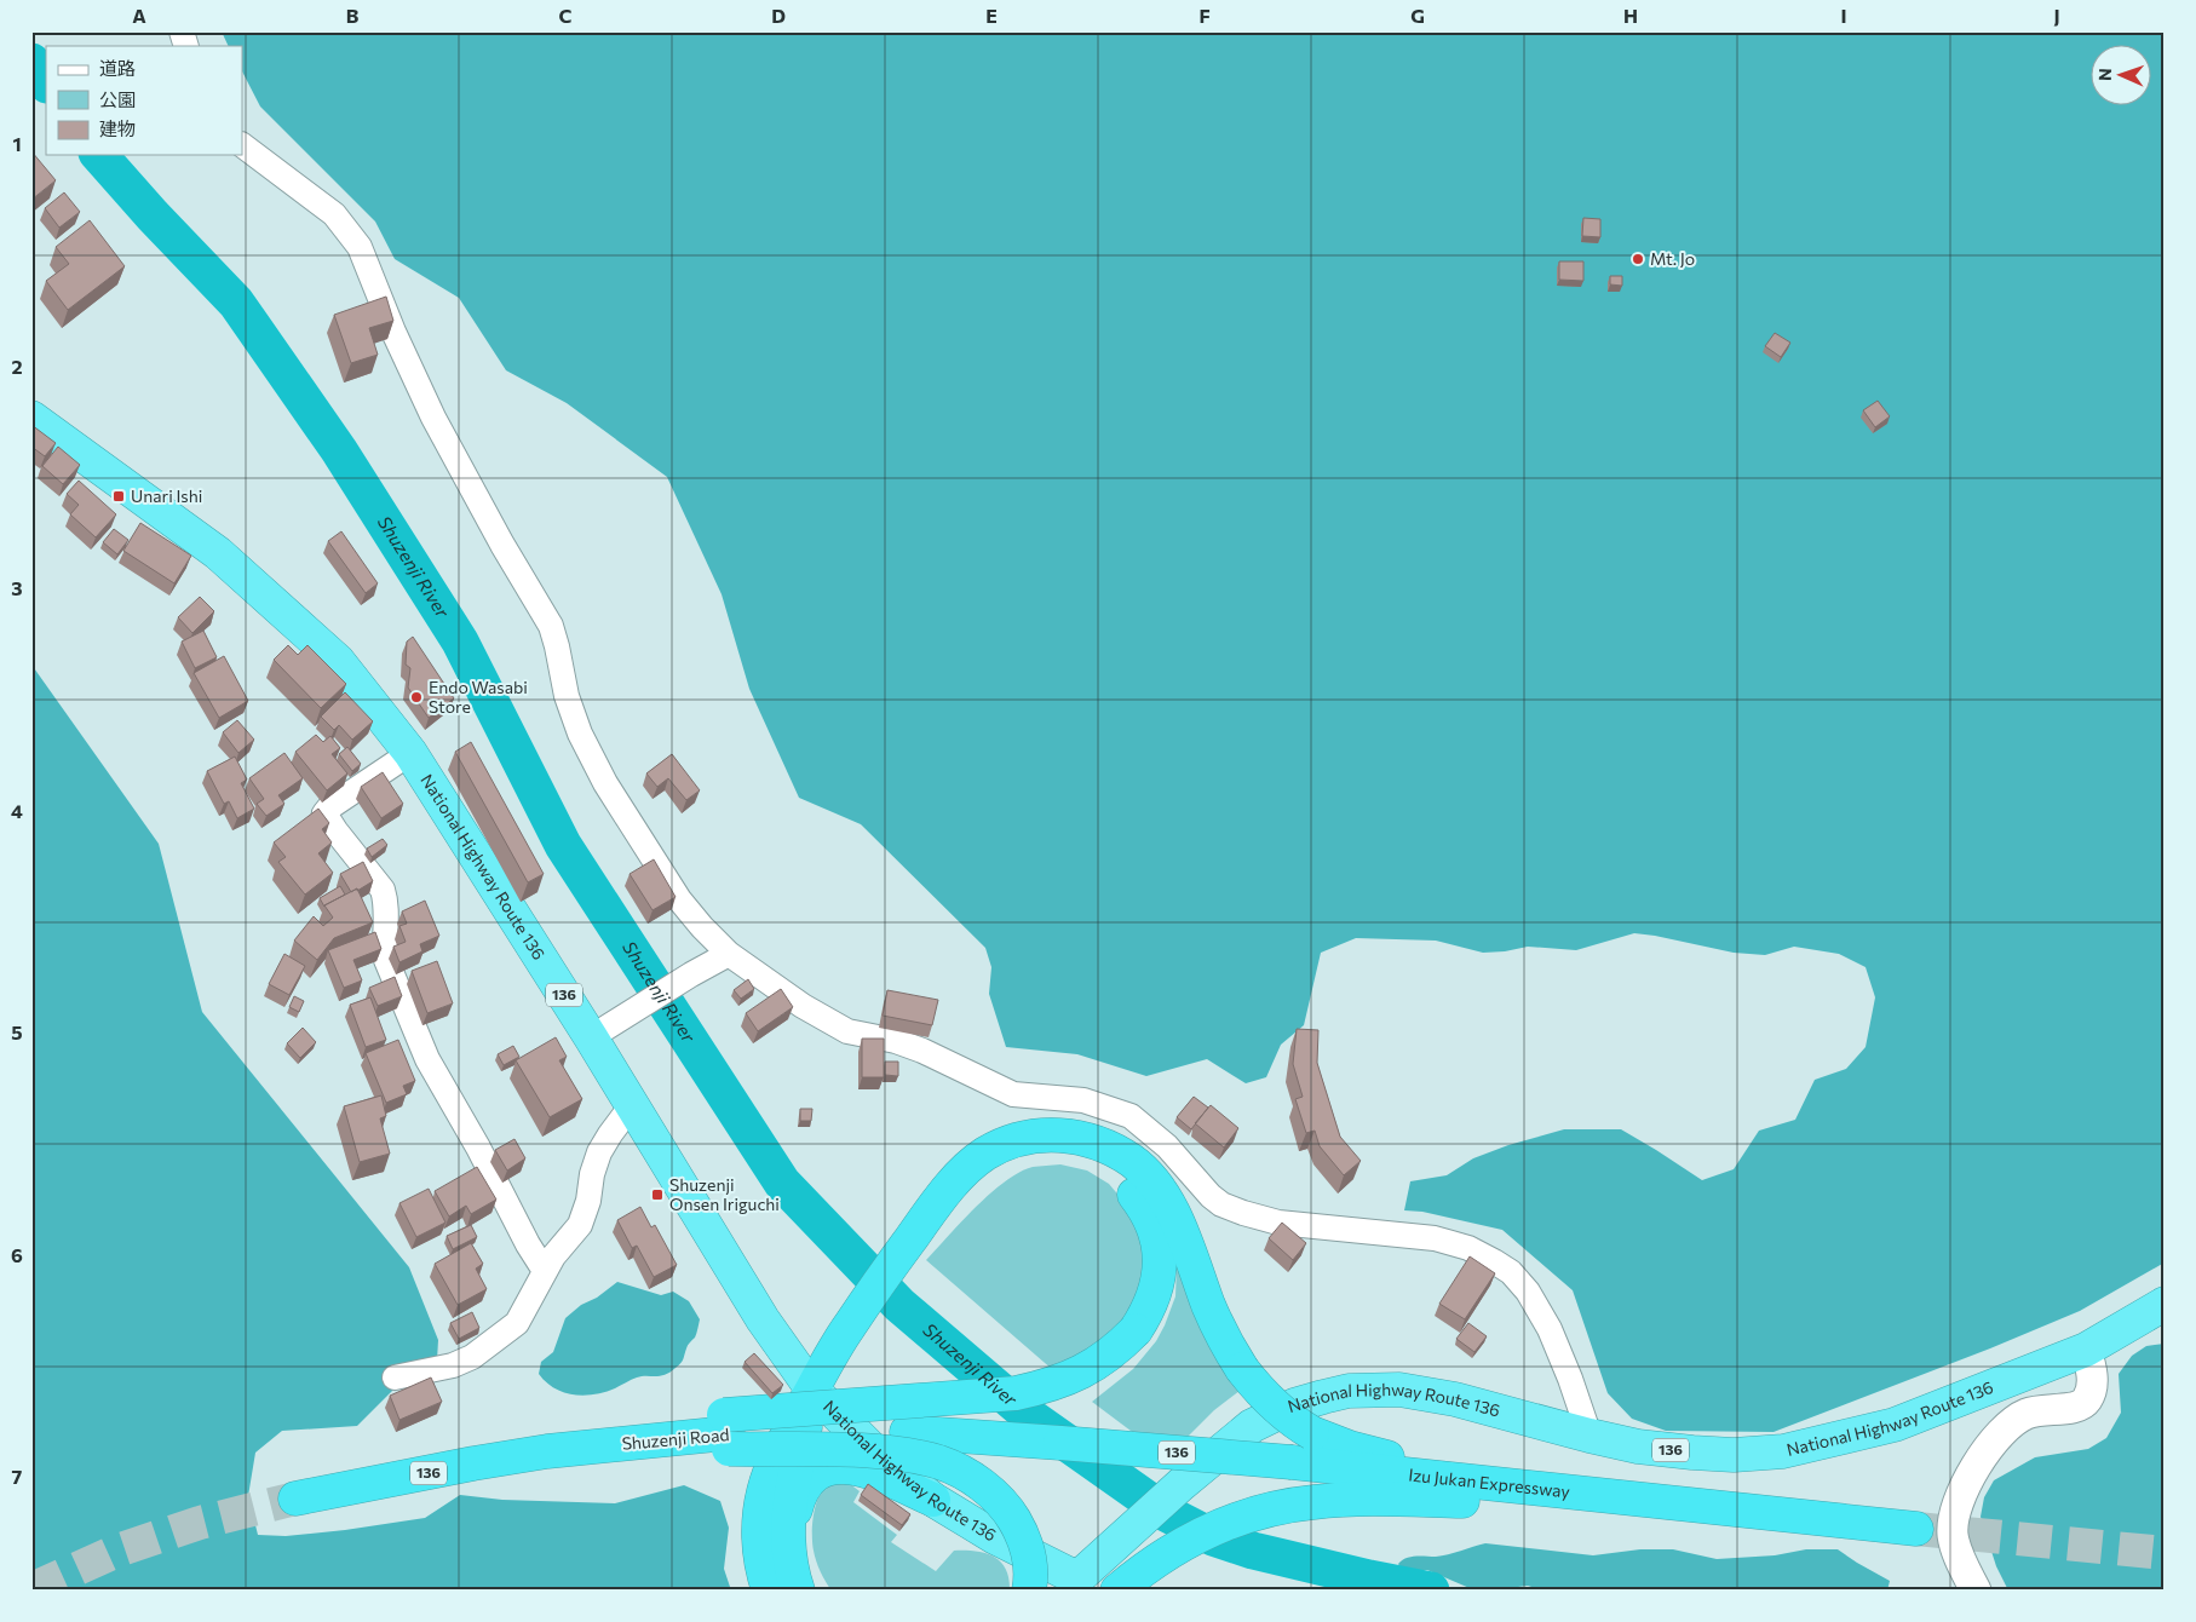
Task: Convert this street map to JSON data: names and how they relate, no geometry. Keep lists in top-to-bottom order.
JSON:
{
  "streets": {
    "highway": [
      "National Highway Route 136",
      "136",
      "Shuzenji Road",
      "Izu Jukan Expressway"
    ]
  },
  "crossings": [
    ["Shuzenji Road", "Izu Jukan Expressway"]
  ],
  "water": ["Shuzenji River"],
  "places": {
    "other": ["Mt. Jo", "Endo Wasabi Store"],
    "transit": ["Unari Ishi", "Shuzenji Onsen Iriguchi"]
  },
  "legend": ["道路", "公園", "建物"],
  "north": "left",
  "grid": {
    "columns": [
      "A",
      "B",
      "C",
      "D",
      "E",
      "F",
      "G",
      "H",
      "I",
      "J"
    ],
    "rows": [
      "1",
      "2",
      "3",
      "4",
      "5",
      "6",
      "7"
    ]
  }
}
